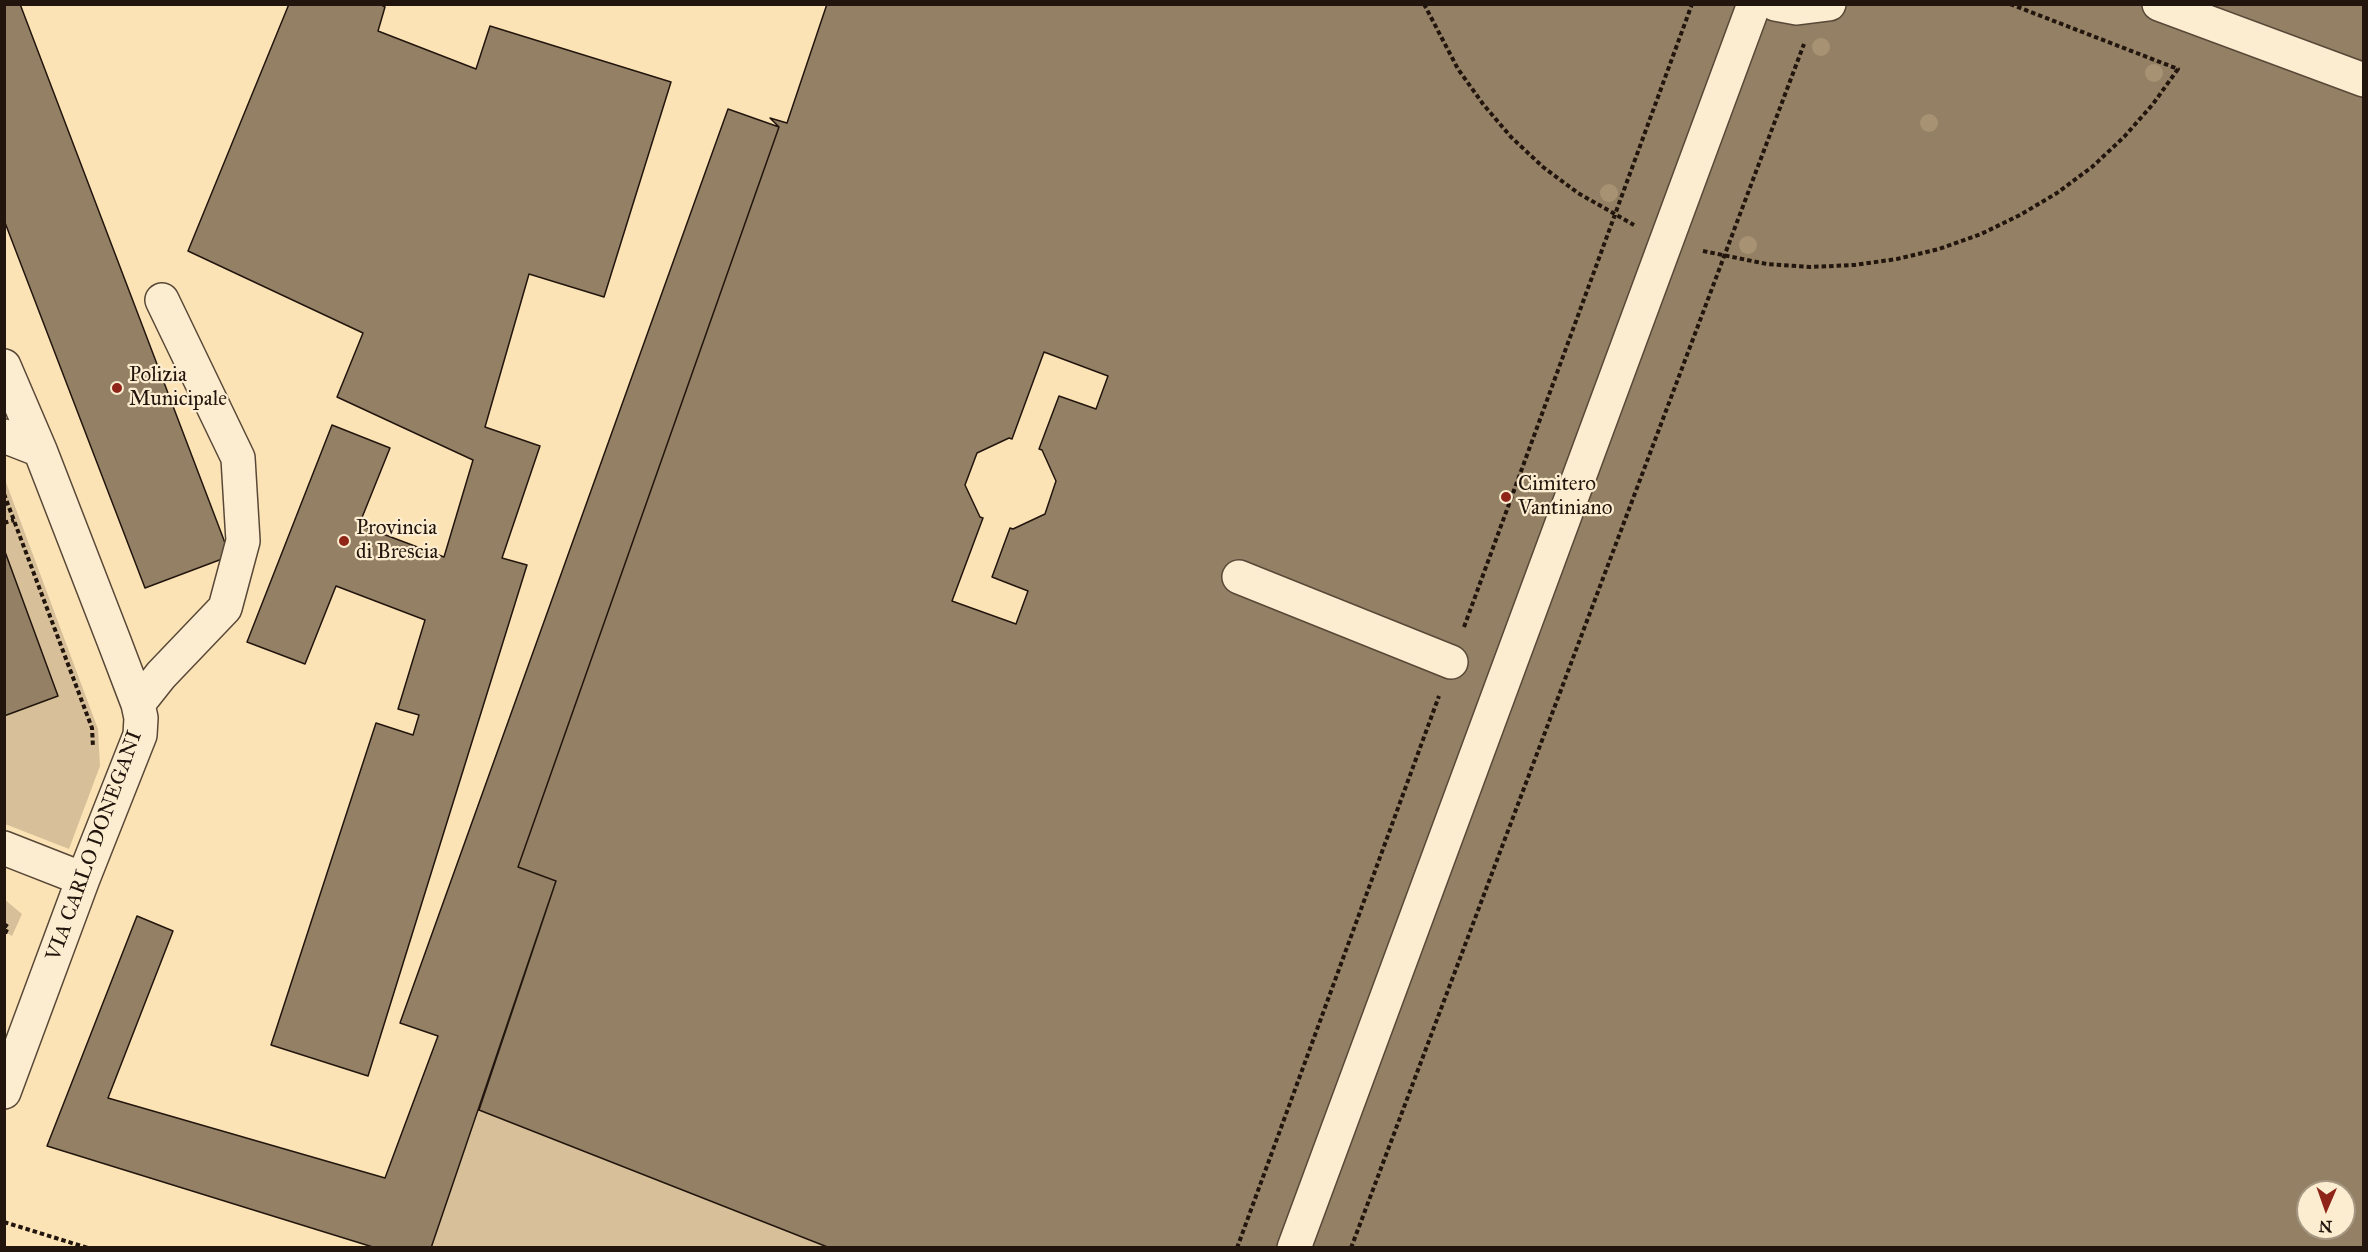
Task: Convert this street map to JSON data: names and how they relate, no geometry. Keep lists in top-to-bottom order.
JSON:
{
  "streets": {
    "street": ["VIA CARLO DONEGANI"]
  },
  "places": ["Polizia Municipale", "Cimitero Vantiniano", "Provincia di Brescia"],
  "north": "bottom"
}
